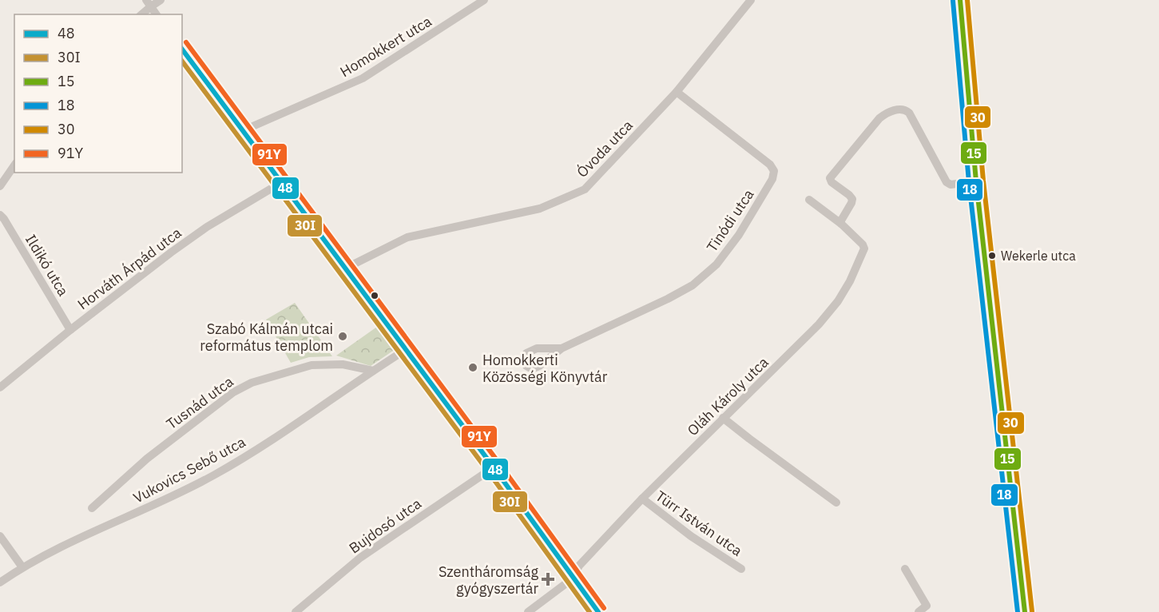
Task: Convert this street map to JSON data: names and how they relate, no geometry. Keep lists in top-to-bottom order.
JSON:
{
  "streets": {
    "street": [
      "Homokkert utca",
      "Óvoda utca",
      "Tinódi utca",
      "Ildikó utca",
      "Horváth Árpád utca",
      "Oláh Károly utca",
      "Tusnád utca",
      "Vukovics Sebő utca",
      "Türr István utca",
      "Bujdosó utca"
    ]
  },
  "crossings": [
    ["Óvoda utca", "Tinódi utca"],
    ["Ildikó utca", "Horváth Árpád utca"],
    ["Oláh Károly utca", "Türr István utca"],
    ["Tusnád utca", "Vukovics Sebő utca"]
  ],
  "places": {
    "other": ["Wekerle utca", "Szabó Kálmán utcai református templom", "Homokkerti Közösségi Könyvtár"],
    "health": ["Szentháromság gyógyszertár"]
  },
  "lines": [
    "transit line 15",
    "transit line 30",
    "transit line 18",
    "transit line 91Y",
    "transit line 48",
    "transit line 30I"
  ],
  "legend": [
    "48",
    "30I",
    "15",
    "18",
    "30",
    "91Y"
  ]
}
